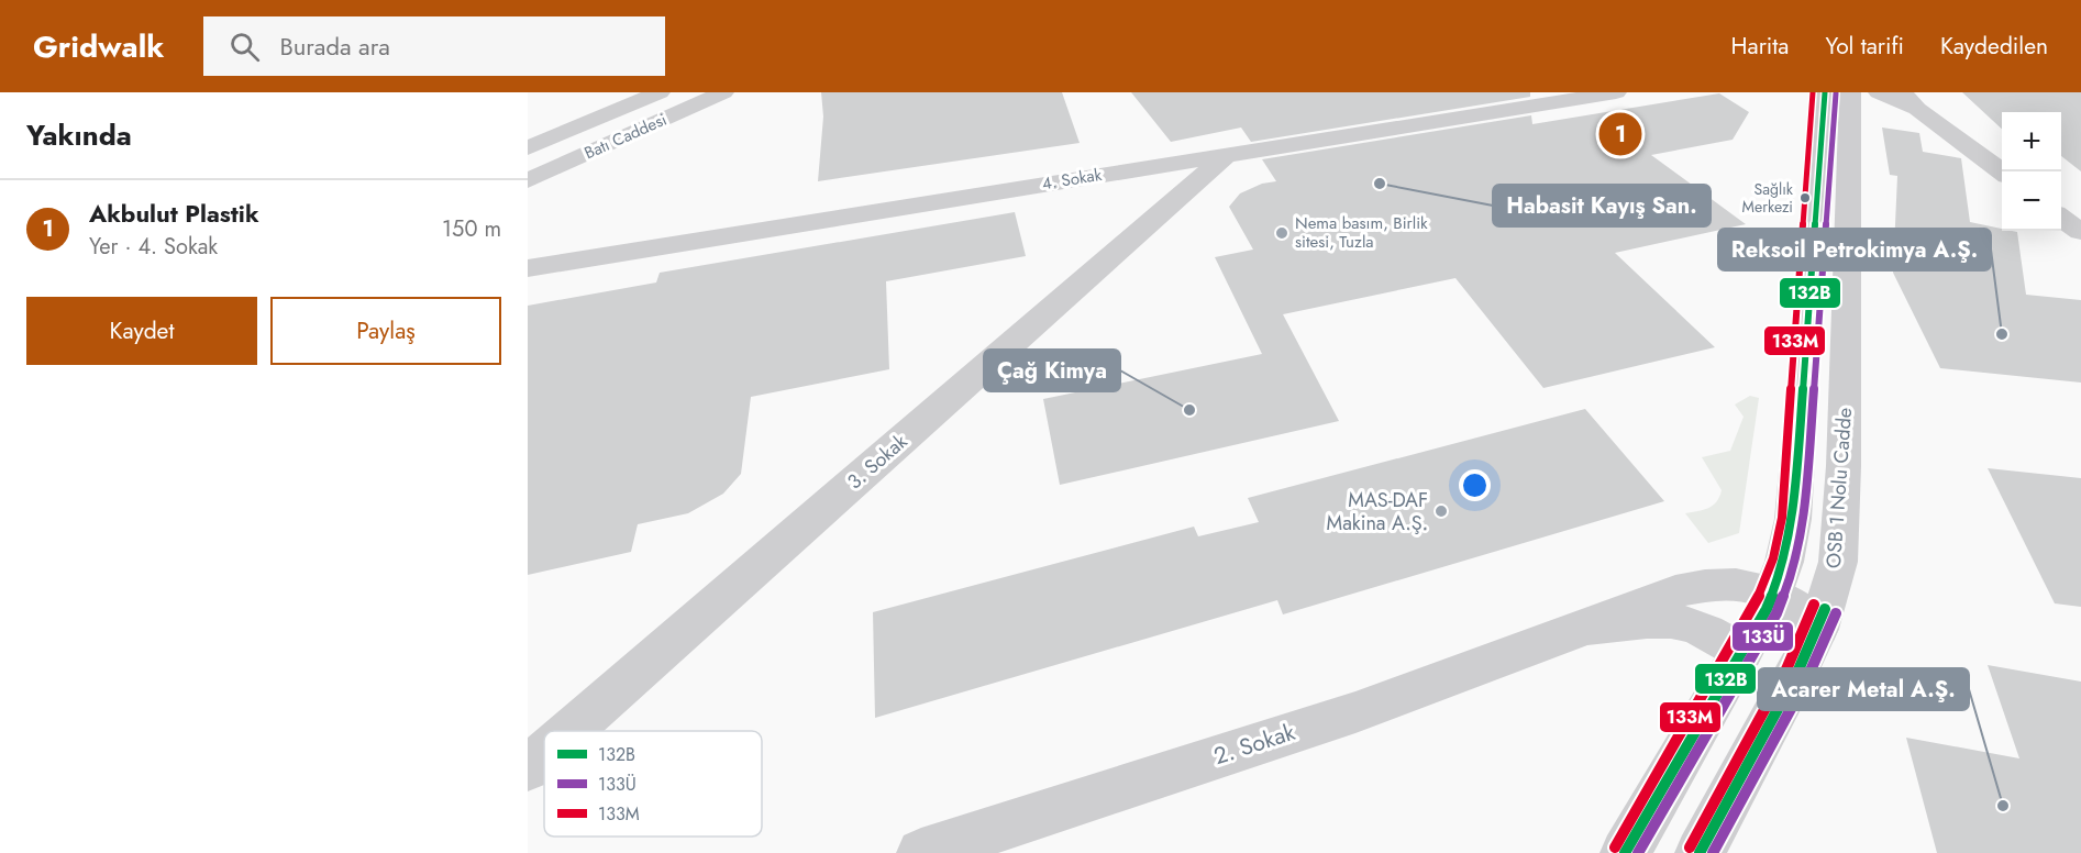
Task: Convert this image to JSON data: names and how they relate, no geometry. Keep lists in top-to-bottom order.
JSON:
{
  "streets": {
    "street": [
      "Batı Caddesi",
      "4. Sokak",
      "3. Sokak",
      "OSB 1 Nolu Cadde",
      "2. Sokak"
    ]
  },
  "crossings": [
    ["4. Sokak", "3. Sokak"],
    ["OSB 1 Nolu Cadde", "2. Sokak"]
  ],
  "places": [
    "Habasit Kayış San.",
    "Sağlık Merkezi",
    "Nema basım, Birlik sitesi, Tuzla",
    "Reksoil Petrokimya A.Ş.",
    "Çağ Kimya",
    "MAS-DAF Makina A.Ş.",
    "Acarer Metal A.Ş."
  ],
  "lines": ["transit line 132B", "transit line 133M", "transit line 133Ü"],
  "legend": ["132B", "133Ü", "133M"],
  "page": {
    "header": "Gridwalk",
    "search": "Burada ara",
    "nav": ["Harita", "Yol tarifi", "Kaydedilen"],
    "heading": "Yakında",
    "pins": "1",
    "map_buttons": ["+", "−"],
    "list": [
      {
        "mark": "1",
        "name": "Akbulut Plastik",
        "note": "Yer · 4. Sokak",
        "value": "150 m"
      }
    ],
    "buttons": ["Kaydet", "Paylaş"]
  }
}
